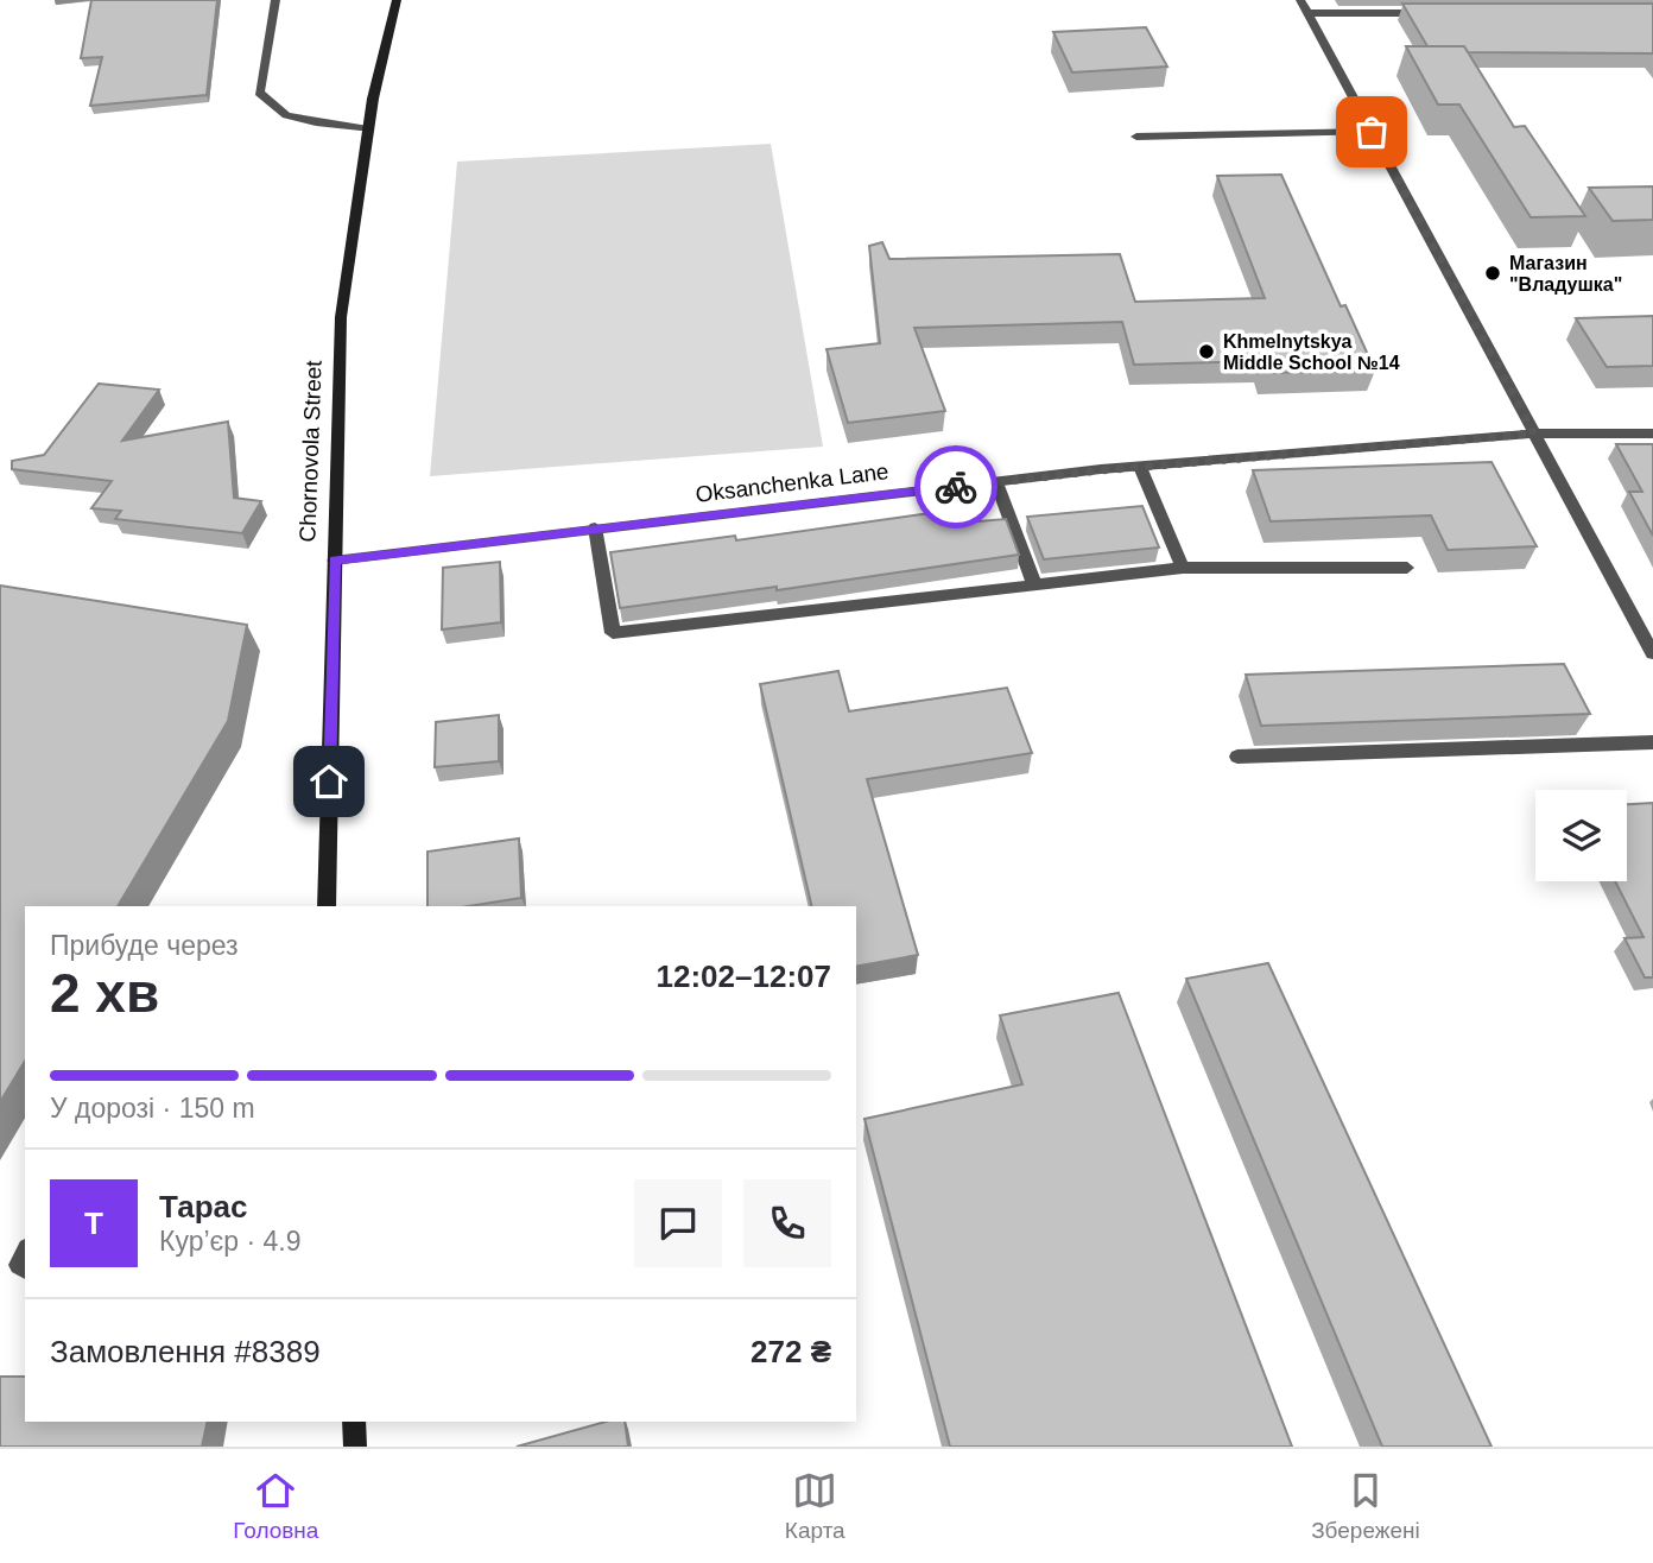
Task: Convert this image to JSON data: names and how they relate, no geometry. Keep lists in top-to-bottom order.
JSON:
{
  "streets": {
    "street": ["Chornovola Street", "Oksanchenka Lane"]
  },
  "crossings": [
    ["Chornovola Street", "Oksanchenka Lane"]
  ],
  "places": ["Магазин \"Владушка\"", "Khmelnytskya Middle School №14"],
  "page": {
    "heading": ["2 хв", "Прибуде через", "12:02–12:07"],
    "panel": [
      "Тарас",
      "Кур’єр · 4.9",
      "Замовлення #8389",
      "272 ₴"
    ],
    "bar": "У дорозі · 150 m",
    "round": "Т",
    "tabs": ["Головна", "Карта", "Збережені"]
  }
}
